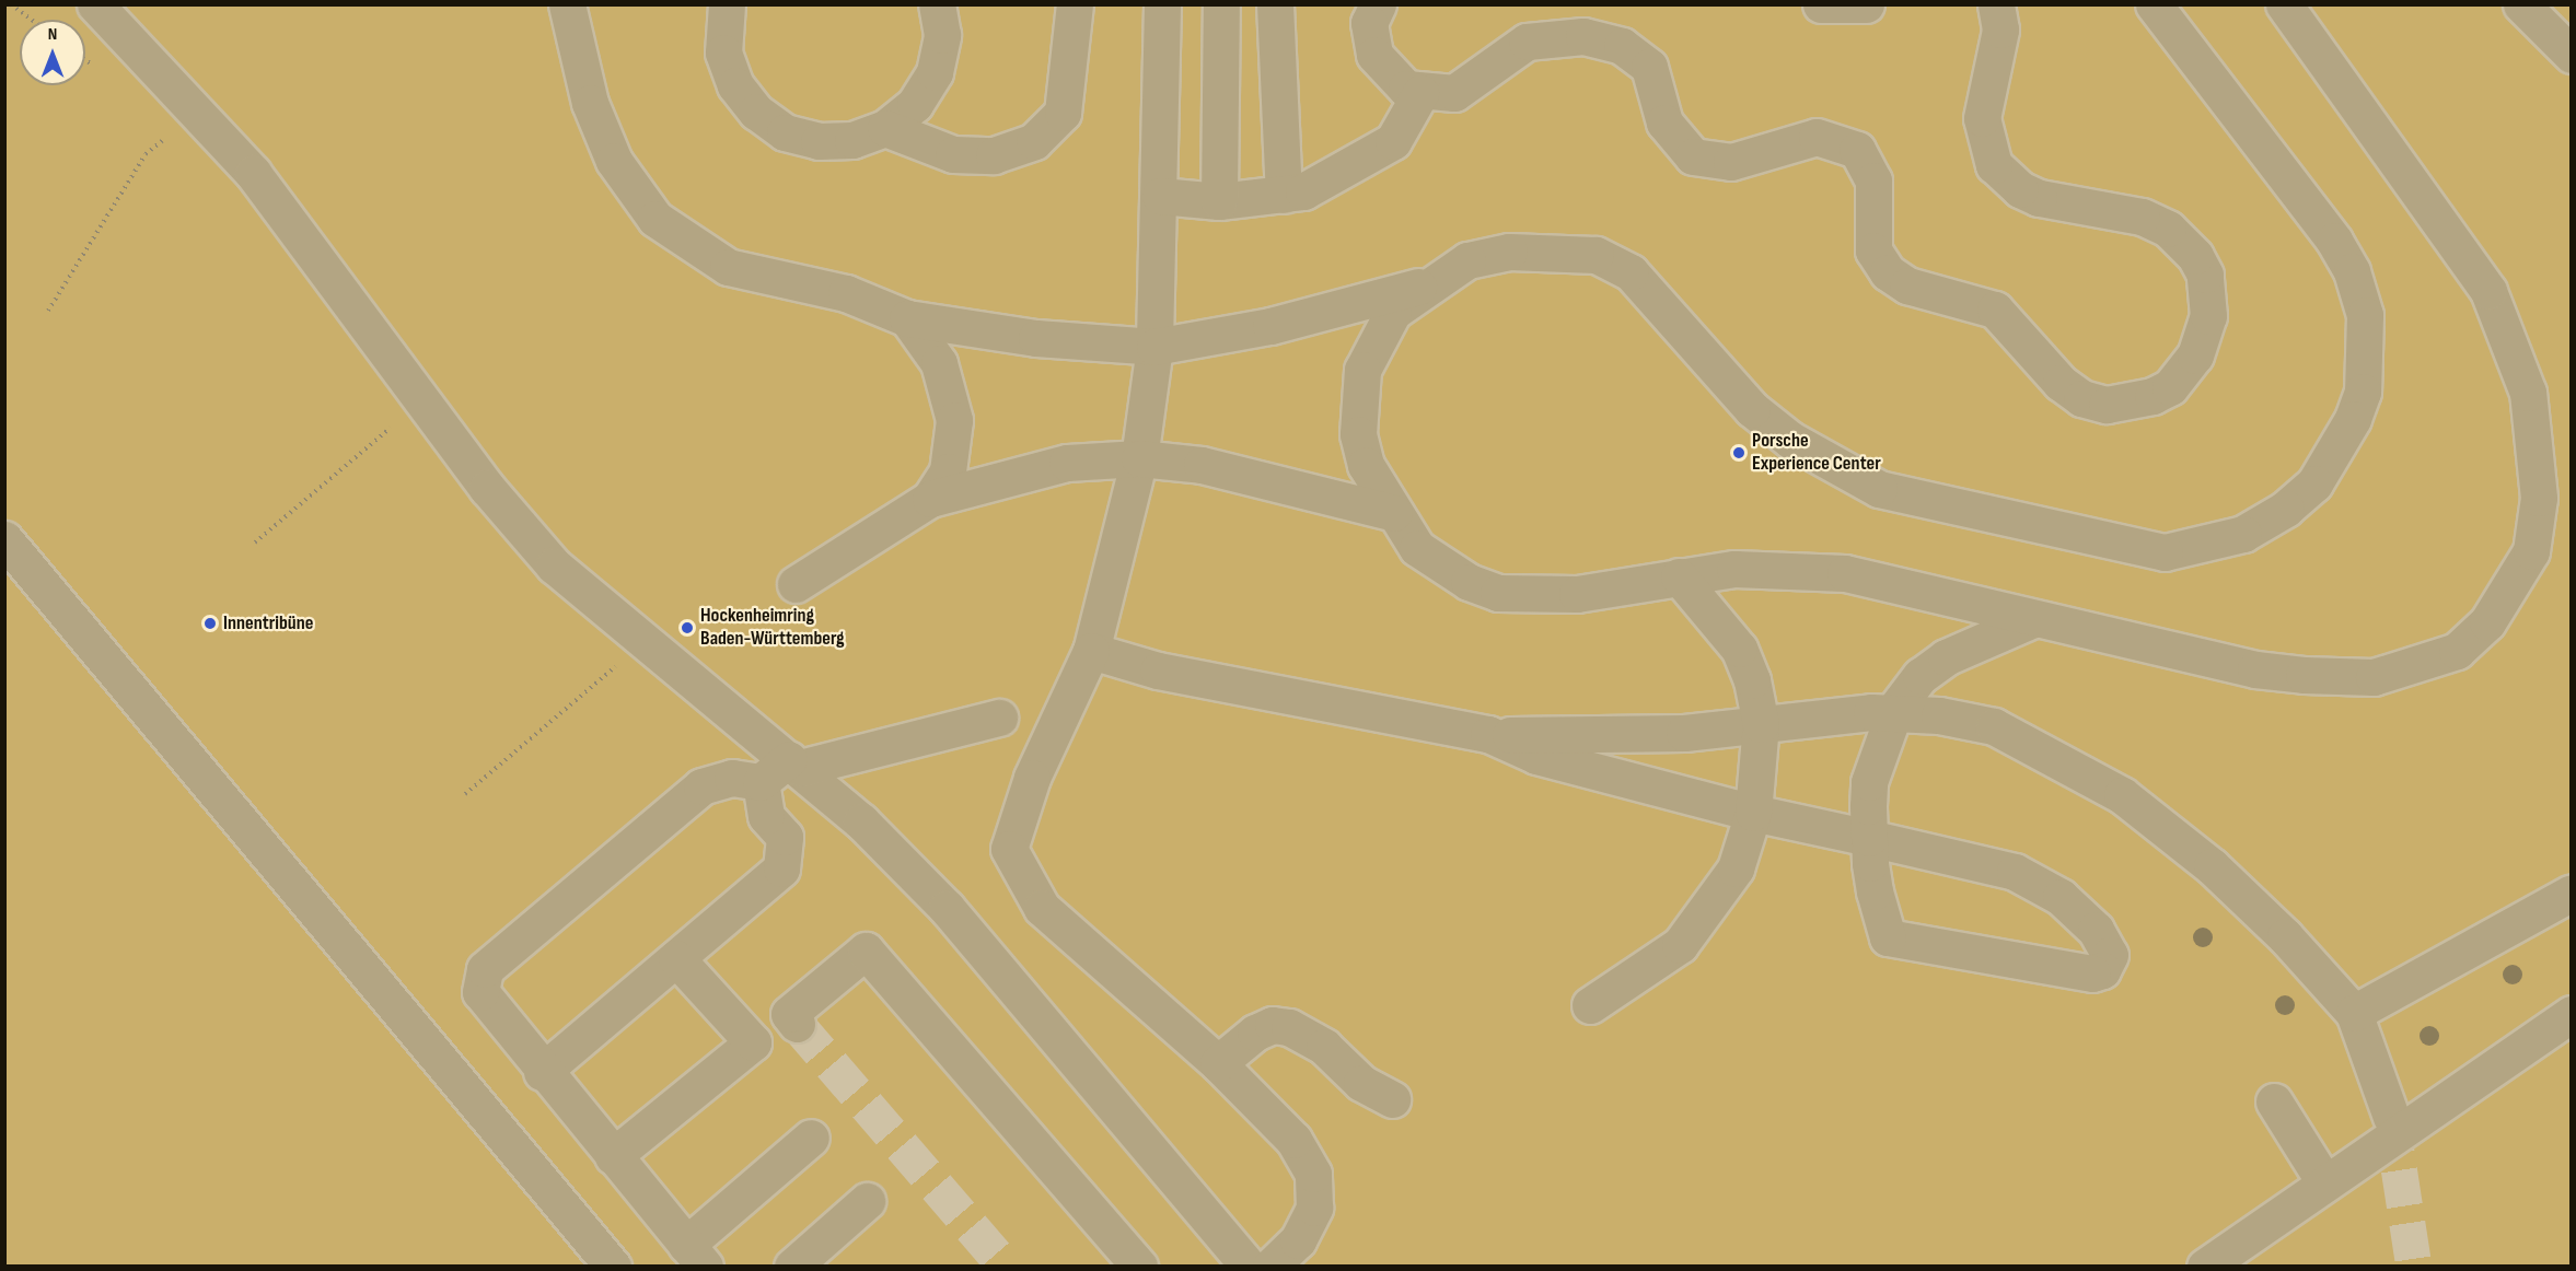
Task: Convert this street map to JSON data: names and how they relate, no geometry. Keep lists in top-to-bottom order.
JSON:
{
  "places": ["Porsche Experience Center", "Innentribüne", "Hockenheimring Baden-Württemberg"],
  "north": "top"
}
